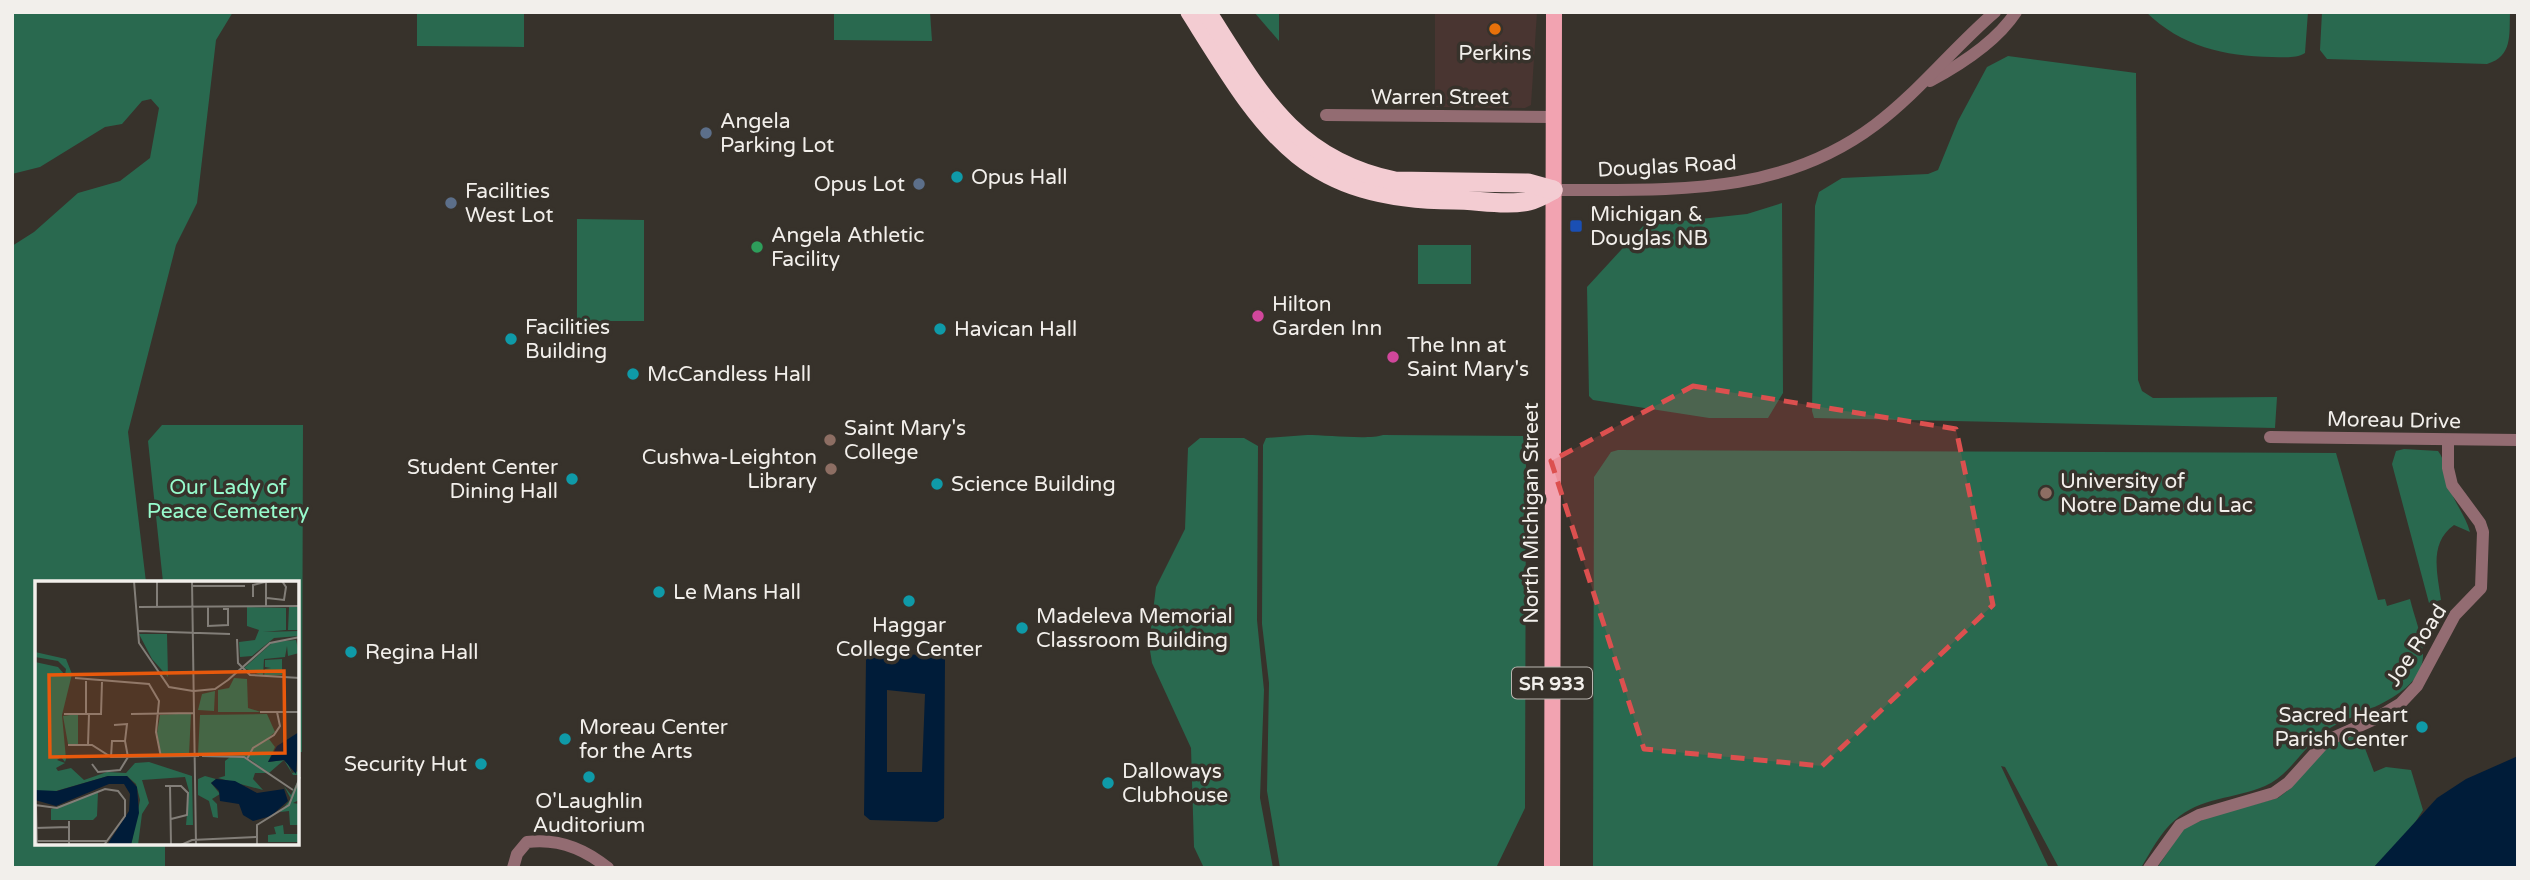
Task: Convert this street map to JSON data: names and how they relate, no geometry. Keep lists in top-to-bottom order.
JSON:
{
  "streets": {
    "main road": ["North Michigan Street", "SR 933"],
    "street": [
      "Warren Street",
      "Douglas Road",
      "Moreau Drive",
      "Joe Road"
    ]
  },
  "crossings": [
    ["Warren Street", "North Michigan Street"],
    ["Warren Street", "SR 933"],
    ["Douglas Road", "North Michigan Street"],
    ["Moreau Drive", "Joe Road"],
    ["North Michigan Street", "SR 933"]
  ],
  "parks": ["Our Lady of Peace Cemetery"],
  "places": {
    "other": [
      "Perkins",
      "Angela Parking Lot",
      "Opus Hall",
      "Opus Lot",
      "Facilities West Lot",
      "Angela Athletic Facility",
      "Hilton Garden Inn",
      "Havican Hall",
      "Facilities Building",
      "The Inn at Saint Mary's",
      "McCandless Hall",
      "Saint Mary's College",
      "Cushwa-Leighton Library",
      "Student Center Dining Hall",
      "Science Building",
      "University of Notre Dame du Lac",
      "Le Mans Hall",
      "Haggar College Center",
      "Madeleva Memorial Classroom Building",
      "Regina Hall",
      "Sacred Heart Parish Center",
      "Moreau Center for the Arts",
      "Security Hut",
      "O'Laughlin Auditorium",
      "Dalloways Clubhouse"
    ],
    "transit": ["Michigan & Douglas NB"]
  }
}
